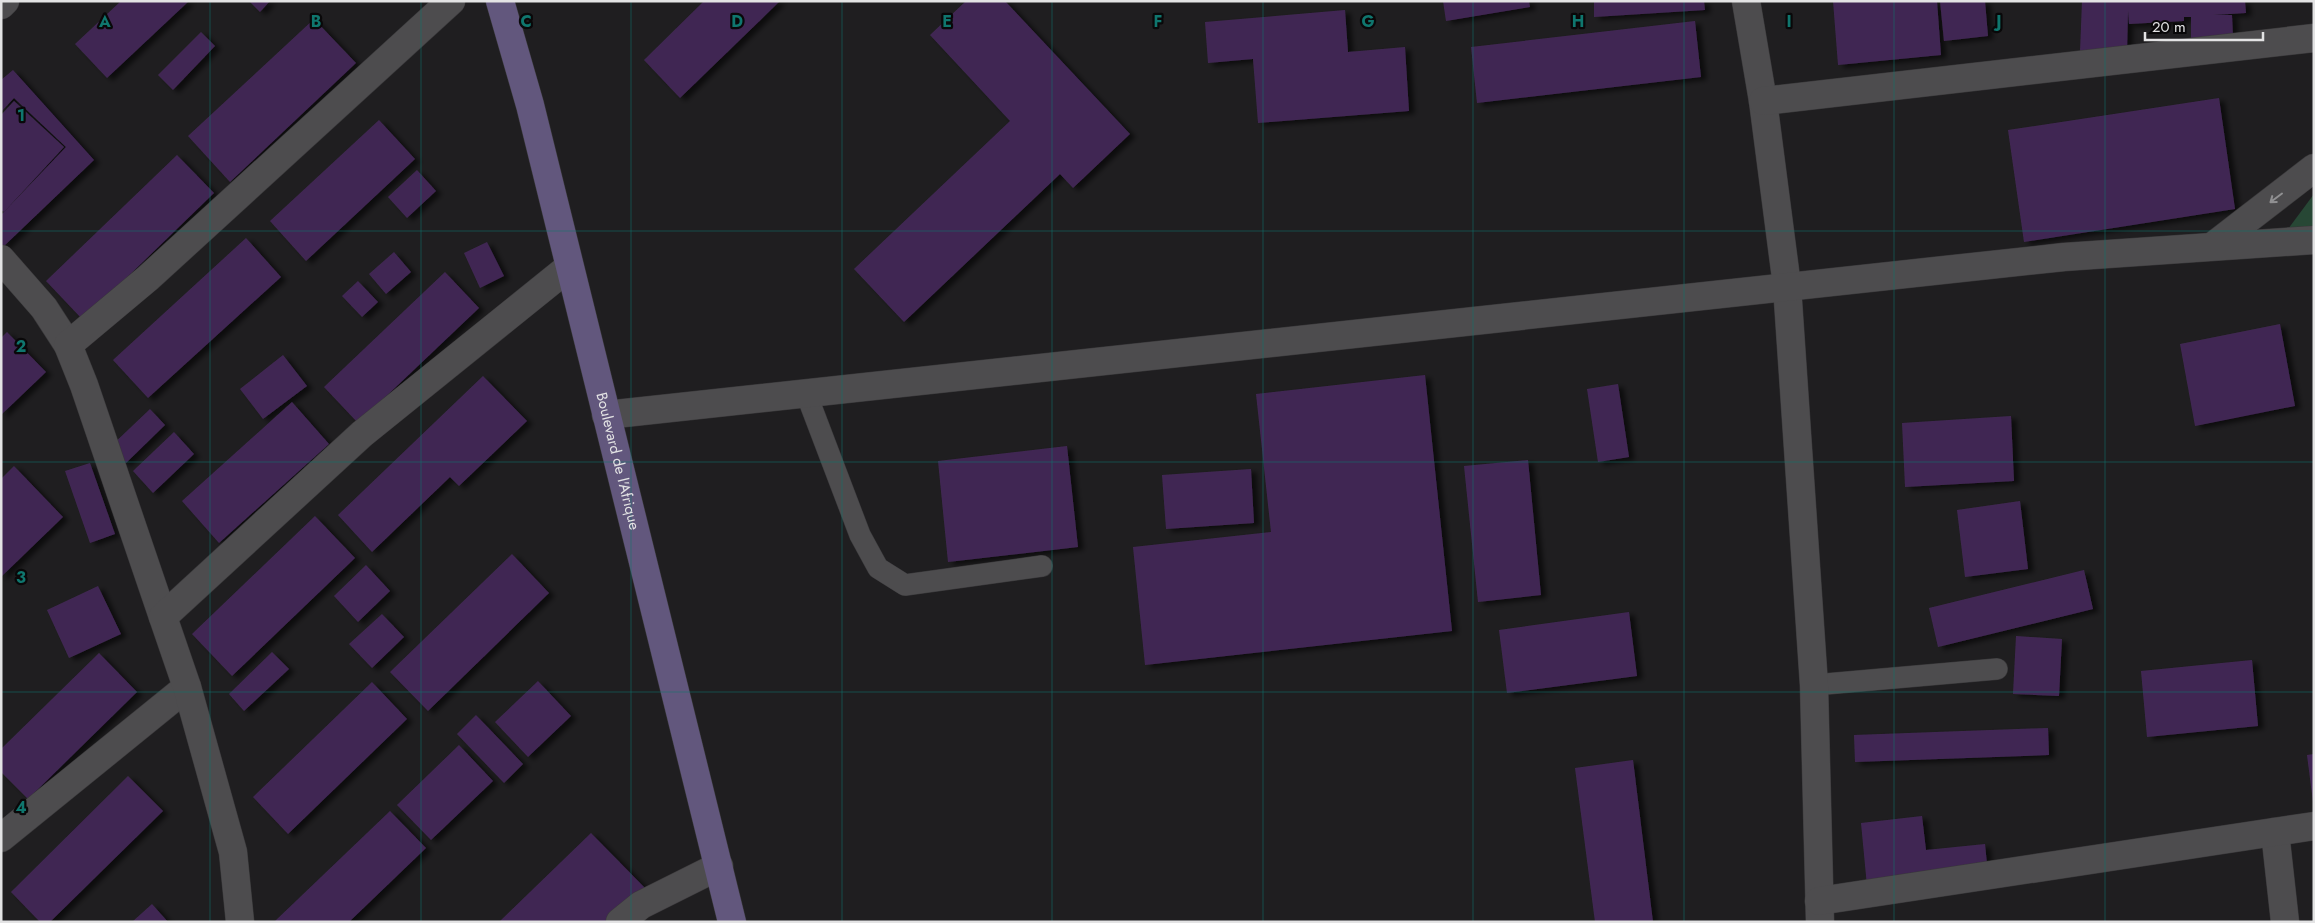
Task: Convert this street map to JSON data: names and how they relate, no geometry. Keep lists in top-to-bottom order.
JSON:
{
  "streets": {
    "street": ["Boulevard de l'Afrique"]
  },
  "scale_bar": "20 m",
  "grid": {
    "columns": [
      "A",
      "B",
      "C",
      "D",
      "E",
      "F",
      "G",
      "H",
      "I",
      "J"
    ],
    "rows": [
      "1",
      "2",
      "3",
      "4"
    ]
  }
}
